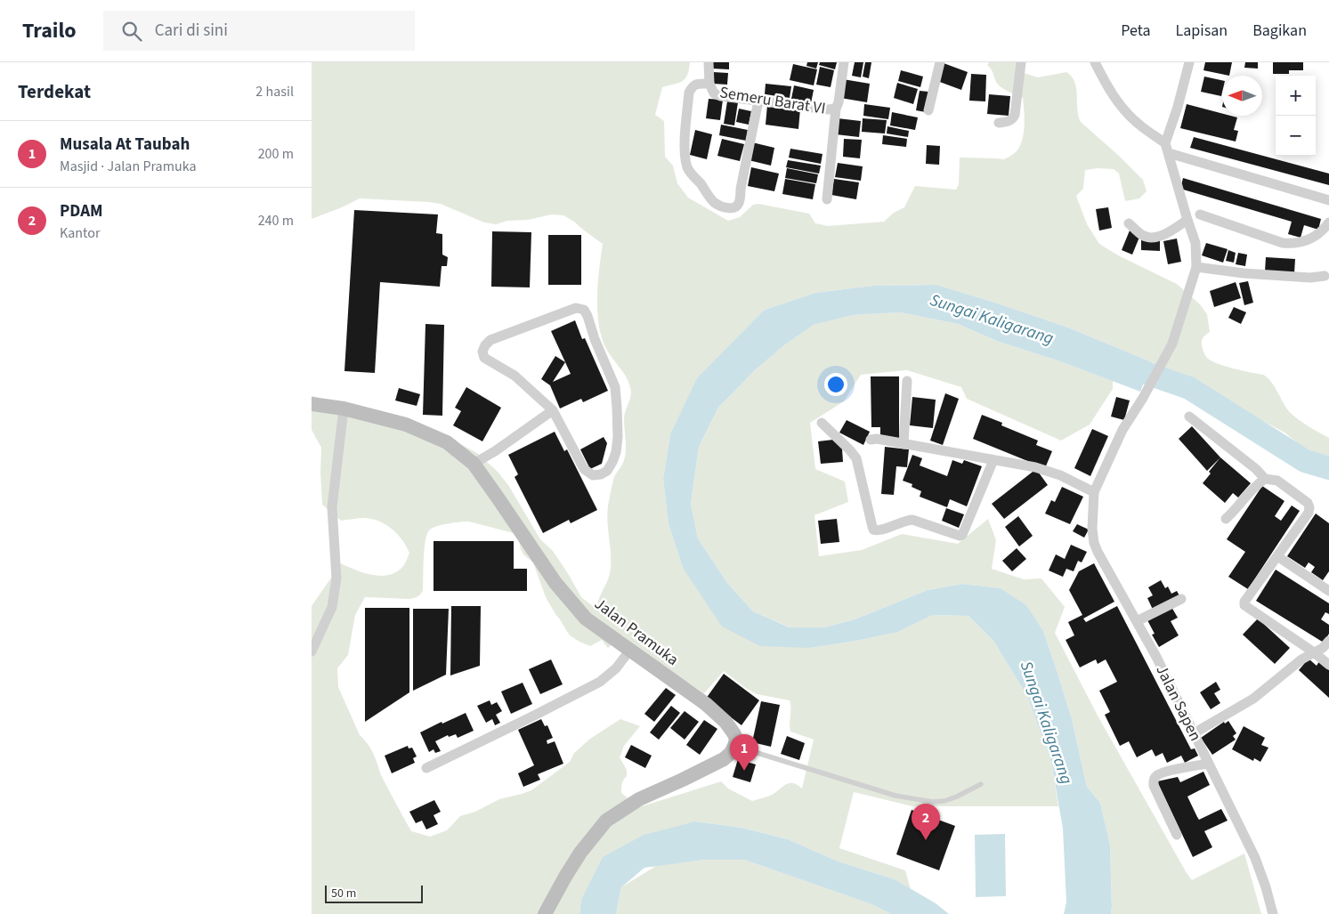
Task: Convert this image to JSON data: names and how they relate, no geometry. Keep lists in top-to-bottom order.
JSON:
{
  "streets": {
    "main road": ["Jalan Pramuka"],
    "street": ["Semeru Barat VI", "Jalan Sapen"]
  },
  "water": ["Sungai Kaligarang"],
  "scale_bar": "50 m",
  "north": "left",
  "page": {
    "header": "Trailo",
    "search": "Cari di sini",
    "nav": ["Peta", "Lapisan", "Bagikan"],
    "heading": ["Terdekat", "2 hasil"],
    "map_buttons": ["+", "−"],
    "list": [
      {
        "mark": "1",
        "name": "Musala At Taubah",
        "note": "Masjid · Jalan Pramuka",
        "value": "200 m"
      },
      {
        "mark": "2",
        "name": "PDAM",
        "note": "Kantor",
        "value": "240 m"
      }
    ],
    "pins": ["1", "2"],
    "scale": "50 m"
  }
}
